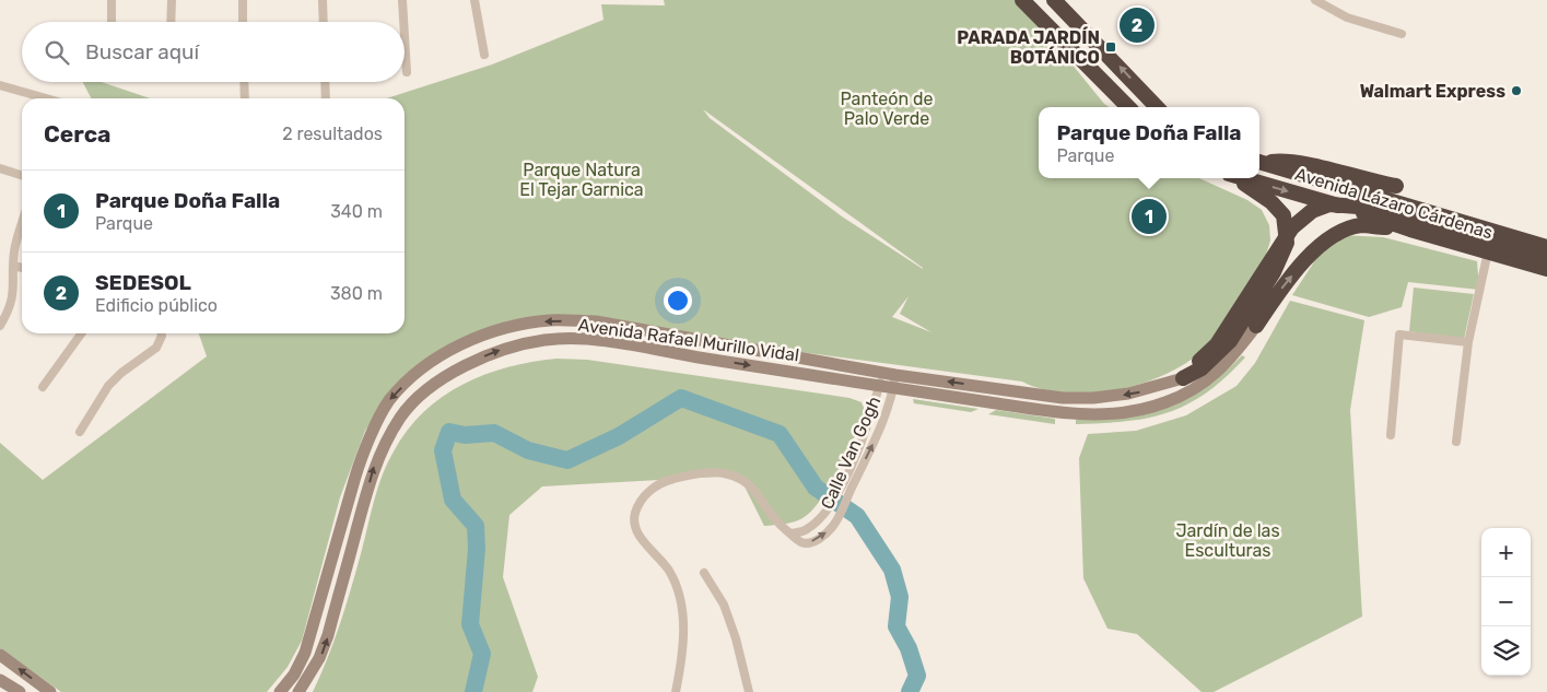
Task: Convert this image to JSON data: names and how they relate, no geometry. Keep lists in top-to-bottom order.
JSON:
{
  "streets": {
    "highway": ["Avenida Lázaro Cárdenas"],
    "main road": ["Avenida Rafael Murillo Vidal"],
    "street": ["Calle Van Gogh"]
  },
  "crossings": [
    ["Avenida Rafael Murillo Vidal", "Calle Van Gogh"]
  ],
  "parks": ["Panteón de Palo Verde", "Parque Natura El Tejar Garnica", "Jardín de las Esculturas"],
  "places": {
    "transit": ["PARADA JARDÍN BOTÁNICO"],
    "other": ["Walmart Express"]
  },
  "page": {
    "pins": ["2", "1"],
    "search": "Buscar aquí",
    "heading": ["Cerca", "2 resultados"],
    "popup": ["Parque Doña Falla", "Parque"],
    "list": [
      {
        "mark": "1",
        "name": "Parque Doña Falla",
        "note": "Parque",
        "value": "340 m"
      },
      {
        "mark": "2",
        "name": "SEDESOL",
        "note": "Edificio público",
        "value": "380 m"
      }
    ],
    "map_buttons": ["+", "−"]
  }
}
